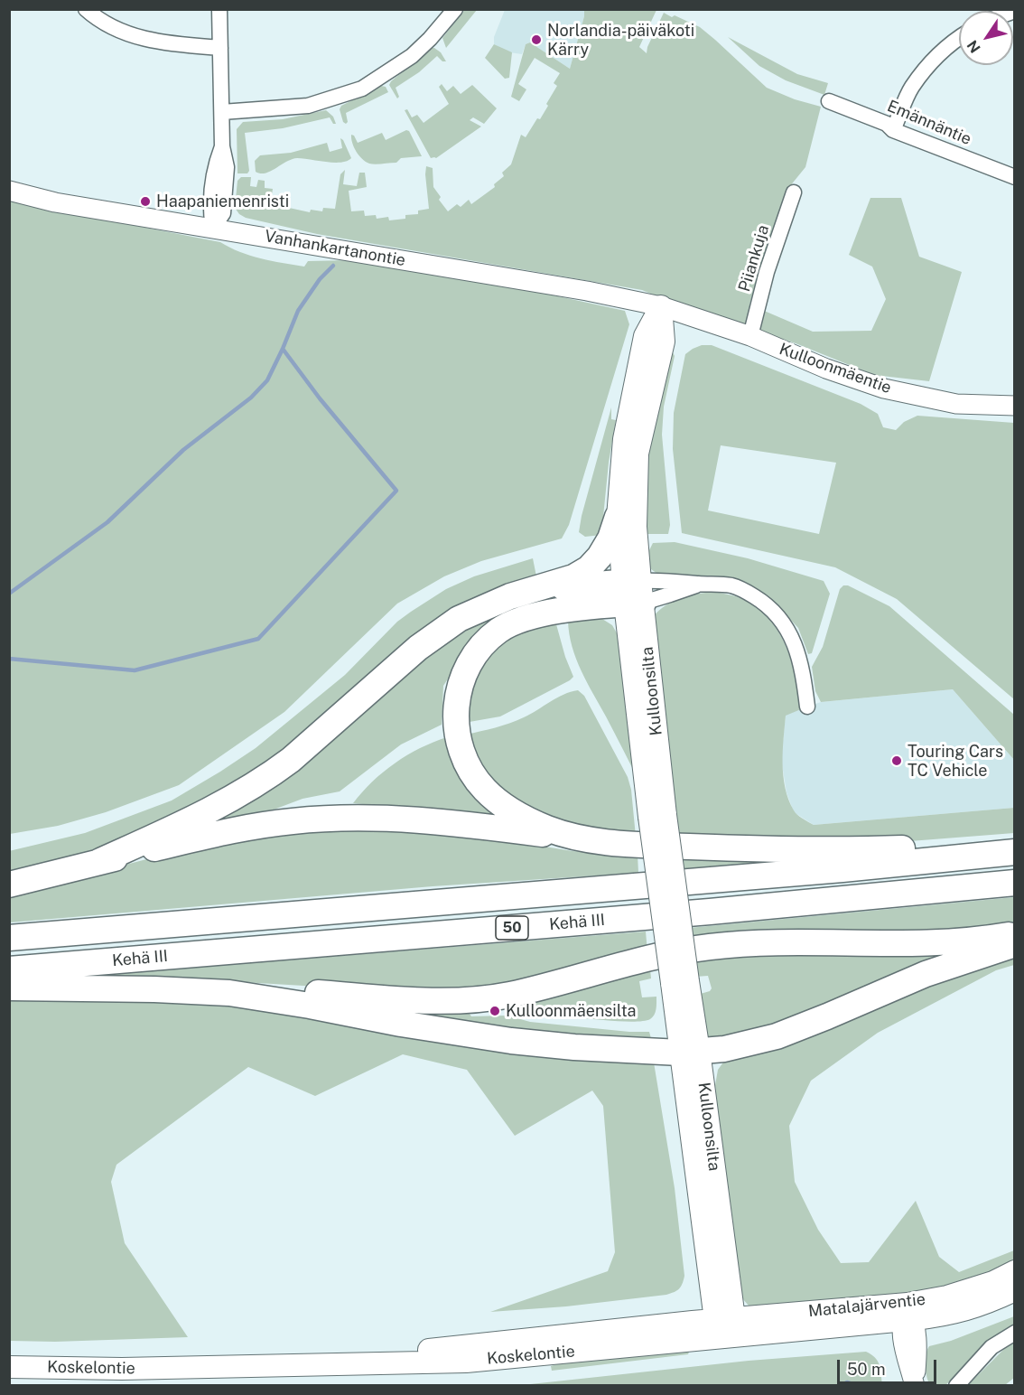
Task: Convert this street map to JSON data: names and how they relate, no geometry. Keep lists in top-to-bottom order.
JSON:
{
  "streets": {
    "highway": ["Kehä III", "50"],
    "main road": ["Kulloonsilta", "Matalajärventie", "Koskelontie"],
    "street": [
      "Emännäntie",
      "Vanhankartanontie",
      "Piiankuja",
      "Kulloonmäentie"
    ]
  },
  "crossings": [
    ["Vanhankartanontie", "Kulloonmäentie"],
    ["Vanhankartanontie", "Kulloonsilta"],
    ["Piiankuja", "Kulloonmäentie"],
    ["Kulloonmäentie", "Kulloonsilta"],
    ["Kulloonsilta", "Matalajärventie"],
    ["Kulloonsilta", "Koskelontie"],
    ["Matalajärventie", "Koskelontie"]
  ],
  "places": [
    "Norlandia-päiväkoti Kärry",
    "Haapaniemenristi",
    "Touring Cars TC Vehicle",
    "Kulloonmäensilta"
  ],
  "scale_bar": "50 m",
  "north": "bottom left"
}
